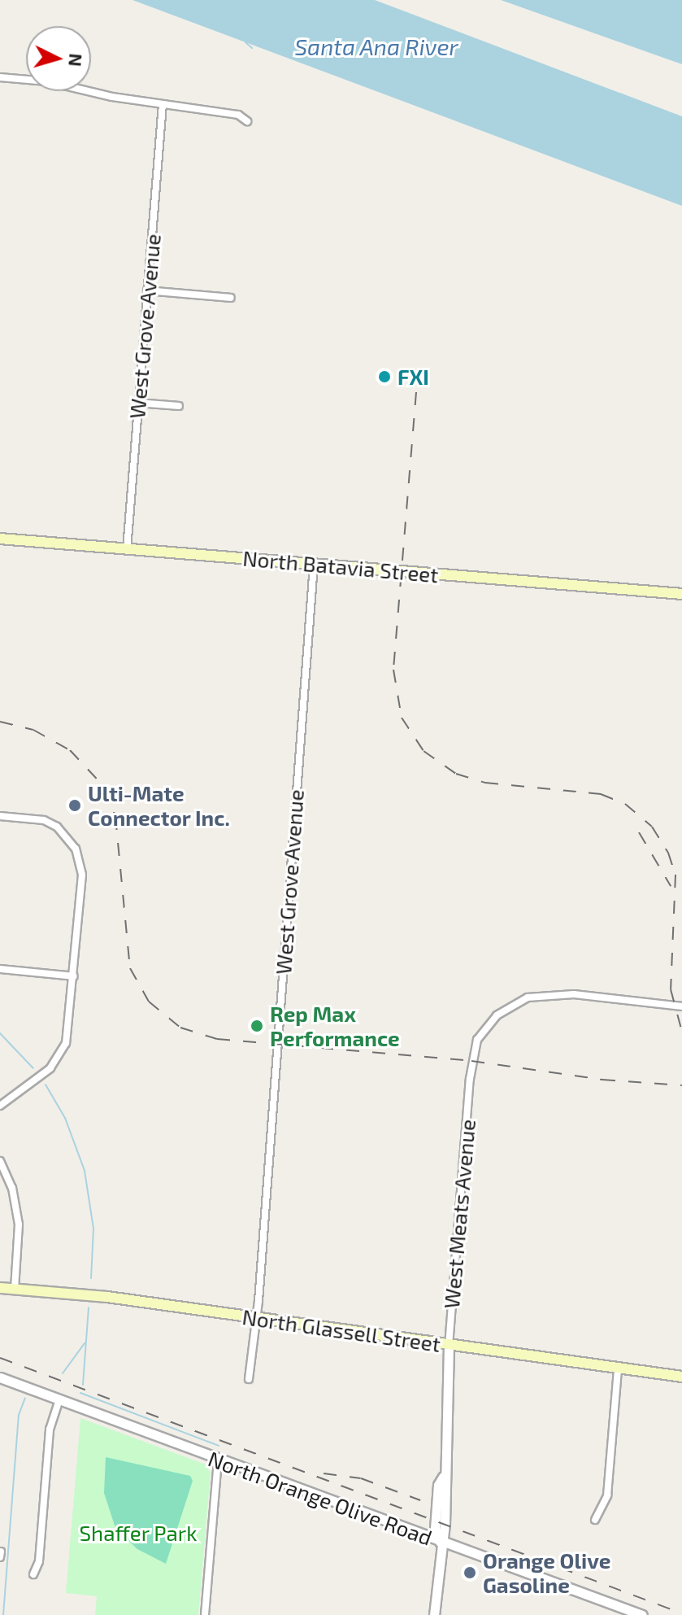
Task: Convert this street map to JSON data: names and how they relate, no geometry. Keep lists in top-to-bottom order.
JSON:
{
  "streets": {
    "main road": ["North Batavia Street", "North Glassell Street"],
    "street": ["West Grove Avenue", "West Meats Avenue", "North Orange Olive Road"]
  },
  "crossings": [
    ["West Grove Avenue", "North Batavia Street"],
    ["West Grove Avenue", "North Glassell Street"],
    ["West Meats Avenue", "North Glassell Street"]
  ],
  "water": ["Santa Ana River"],
  "parks": ["Shaffer Park"],
  "places": [
    "FXI",
    "Ulti-Mate Connector Inc.",
    "Rep Max Performance",
    "Orange Olive Gasoline"
  ],
  "north": "right"
}
